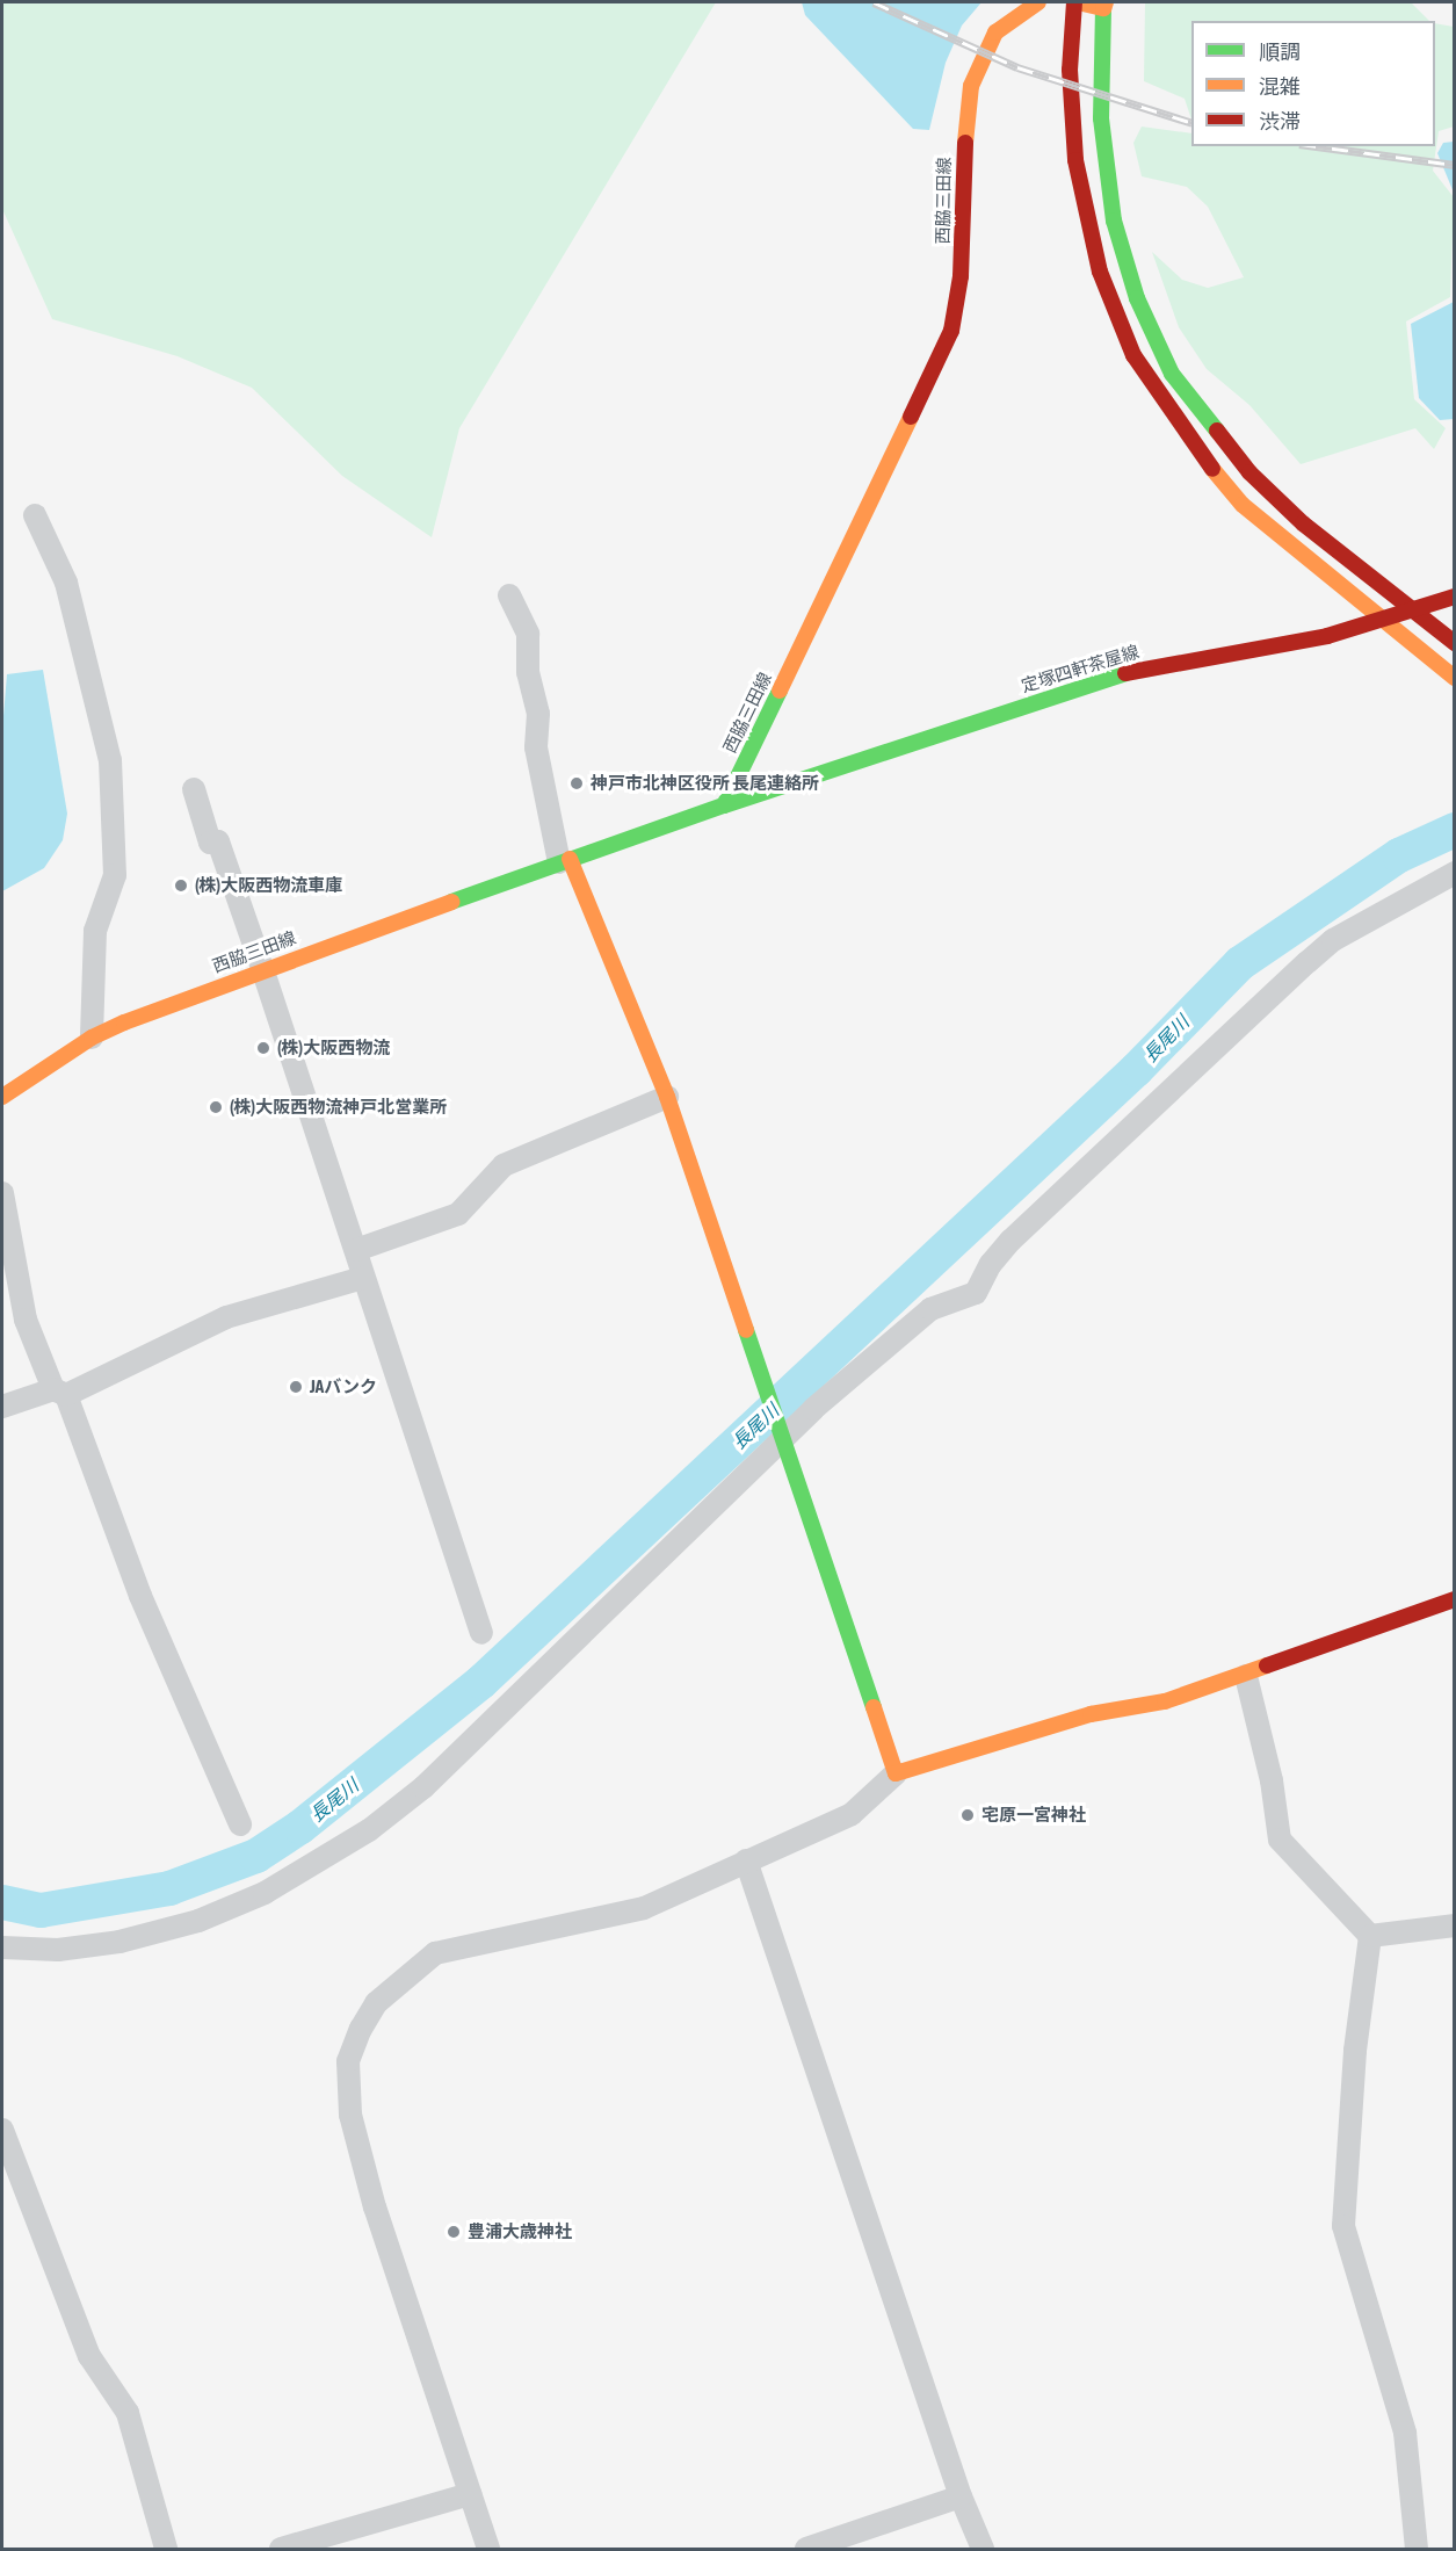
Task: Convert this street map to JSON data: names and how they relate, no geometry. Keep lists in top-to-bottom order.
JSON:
{
  "streets": {
    "street": ["西脇三田線", "定塚四軒茶屋線"]
  },
  "crossings": [
    ["西脇三田線", "定塚四軒茶屋線"]
  ],
  "water": ["長尾川"],
  "places": [
    "神戸市北神区役所 長尾連絡所",
    "(株)大阪西物流車庫",
    "(株)大阪西物流",
    "(株)大阪西物流神戸北営業所",
    "JAバンク",
    "宅原一宮神社",
    "豊浦大歳神社"
  ],
  "legend": ["順調", "混雑", "渋滞"]
}
